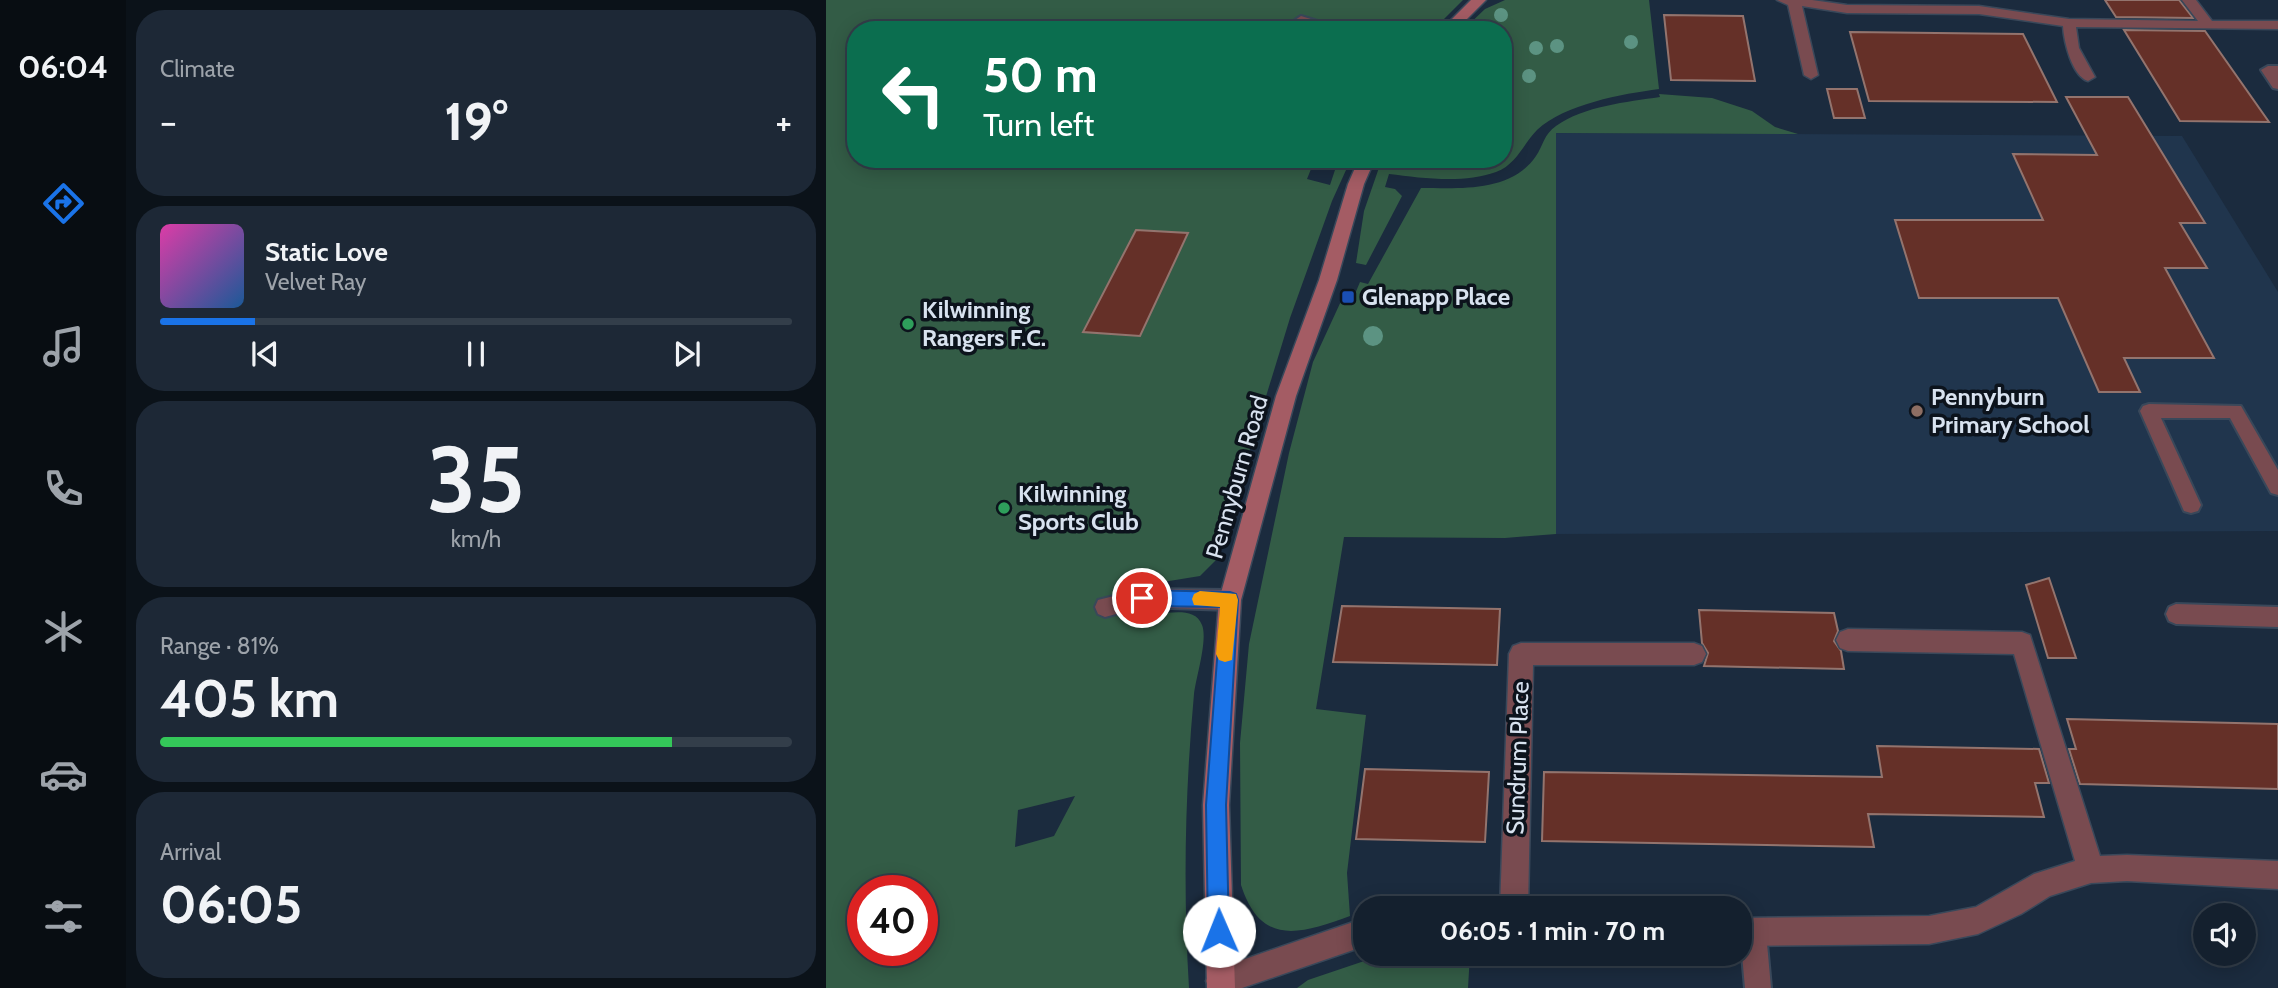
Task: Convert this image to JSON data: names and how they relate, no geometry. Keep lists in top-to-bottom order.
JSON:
{
  "streets": {
    "street": ["Pennyburn Road", "Sundrum Place"]
  },
  "places": {
    "transit": ["Glenapp Place"],
    "other": ["Kilwinning Rangers F.C.", "Pennyburn Primary School", "Kilwinning Sports Club"]
  },
  "page": {
    "tabs": "06:04",
    "tile": [
      "Climate",
      ["35", "km/h"],
      ["Range · 81%", "405 km"],
      ["Arrival", "06:05"]
    ],
    "turn": ["50 m", "Turn left"],
    "heat": ["−", "19°", "+"],
    "song": ["Static Love", "Velvet Ray"],
    "limit": "40",
    "trip": "06:05 · 1 min · 70 m"
  }
}
